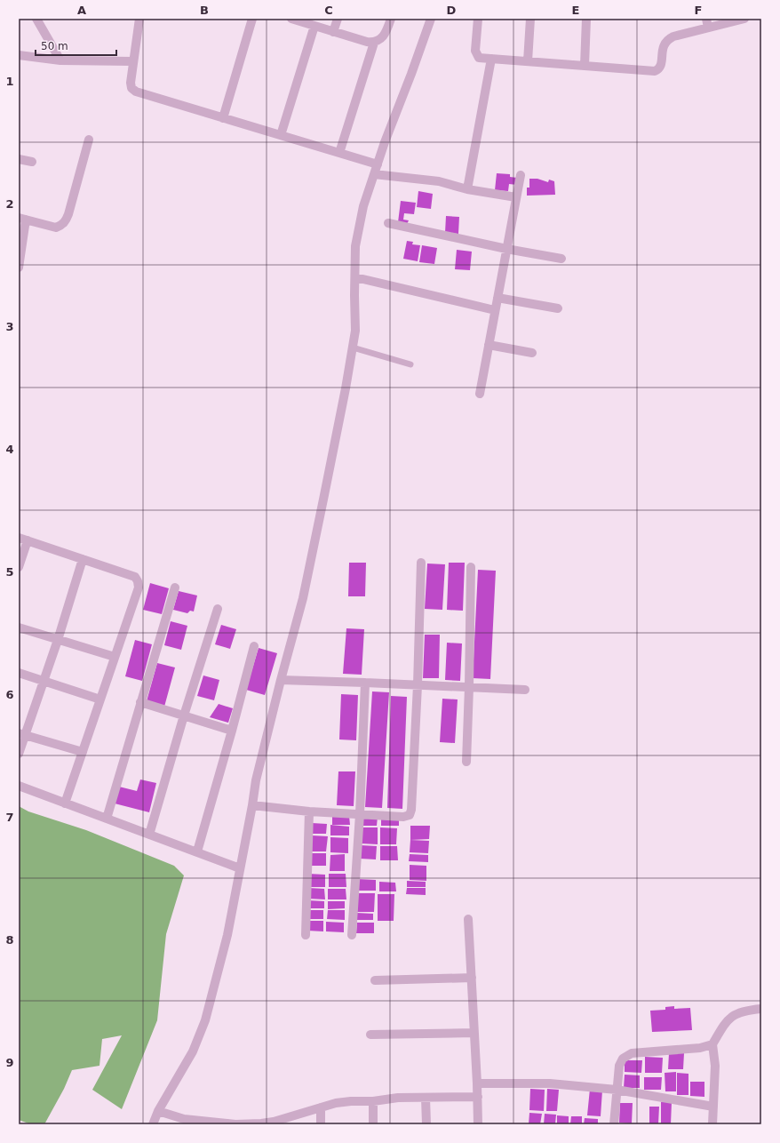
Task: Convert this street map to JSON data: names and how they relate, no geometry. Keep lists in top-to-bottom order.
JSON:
{
  "scale_bar": "50 m",
  "grid": {
    "columns": [
      "A",
      "B",
      "C",
      "D",
      "E",
      "F"
    ],
    "rows": [
      "1",
      "2",
      "3",
      "4",
      "5",
      "6",
      "7",
      "8",
      "9"
    ]
  }
}
